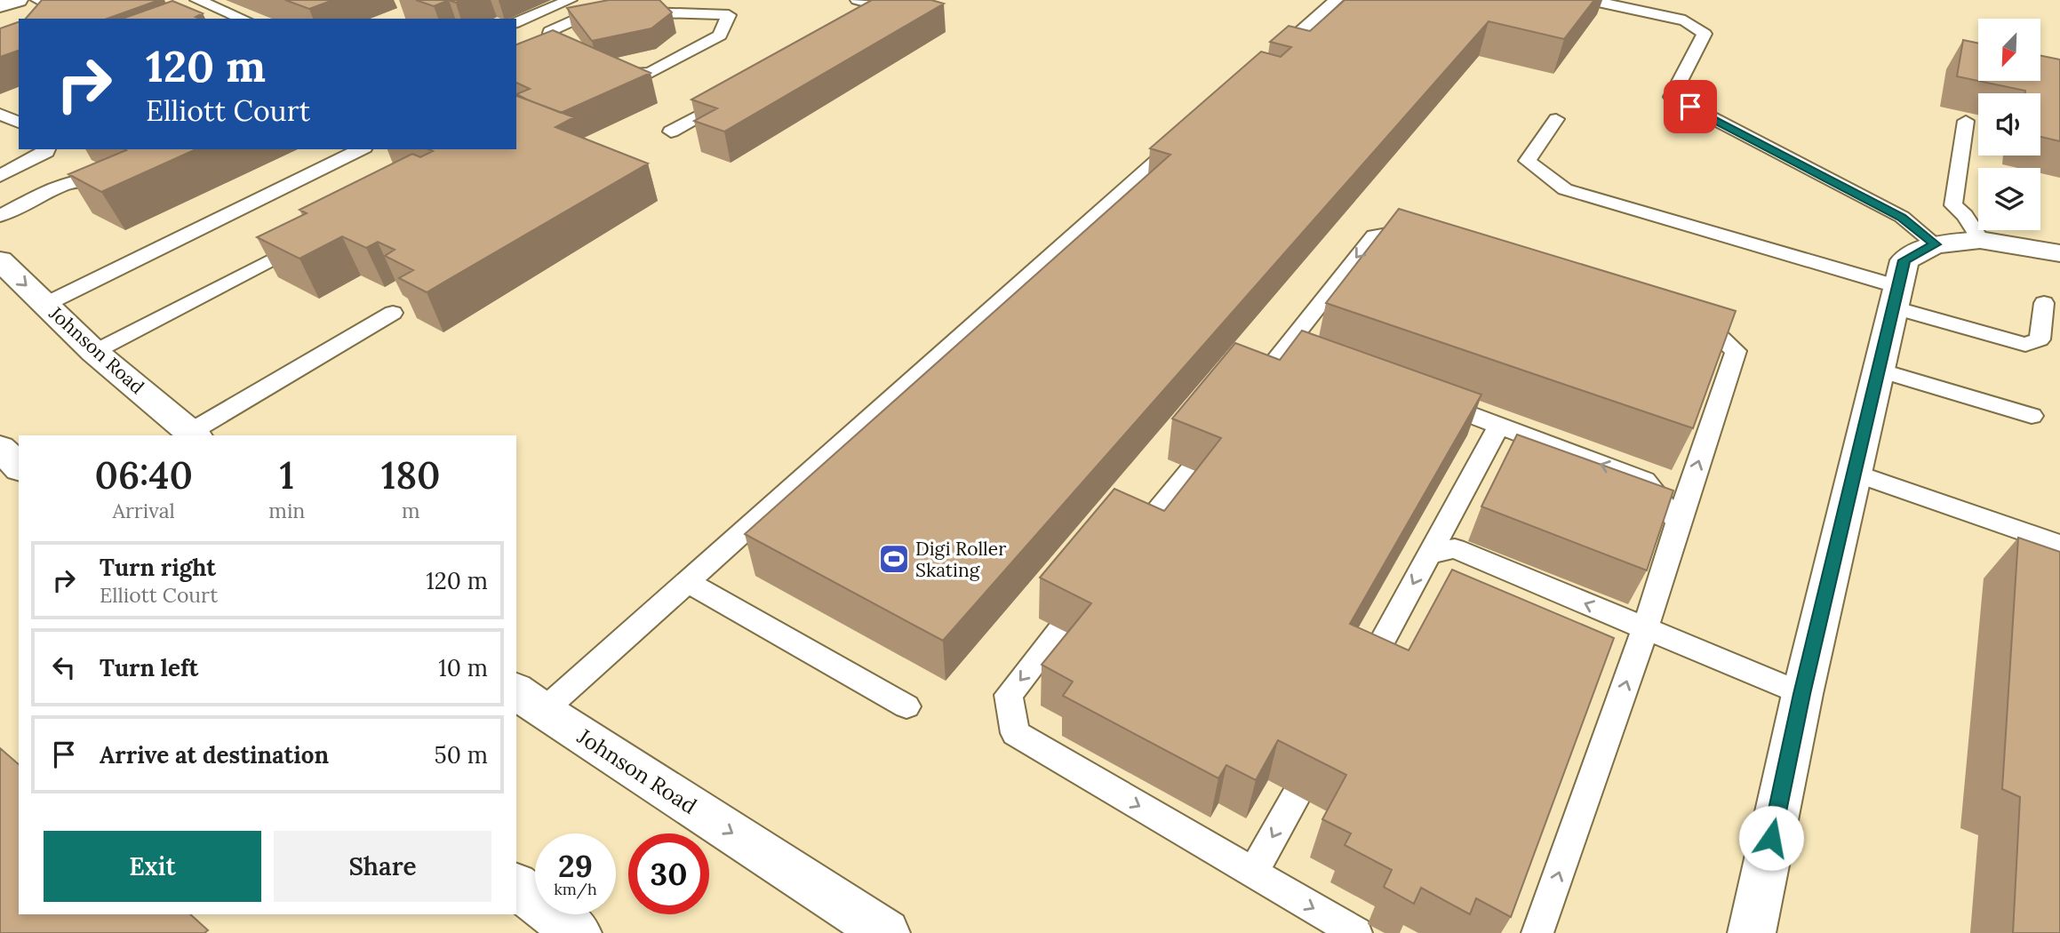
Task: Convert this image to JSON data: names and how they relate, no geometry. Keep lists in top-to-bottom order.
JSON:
{
  "streets": {
    "street": ["Johnson Road"]
  },
  "one_way": ["Johnson Road"],
  "places": {
    "sports": ["Digi Roller Skating"]
  },
  "north": "bottom left",
  "page": {
    "turn": ["120 m", "Elliott Court"],
    "eta": [
      "06:40",
      "Arrival",
      "1",
      "min",
      "180",
      "m"
    ],
    "list": [
      {
        "name": "Turn right",
        "note": "Elliott Court",
        "value": "120 m"
      },
      {
        "name": "Turn left",
        "value": "10 m"
      },
      {
        "name": "Arrive at destination",
        "value": "50 m"
      }
    ],
    "buttons": ["Exit", "Share"],
    "speed": "29 km/h",
    "limit": "30"
  }
}
